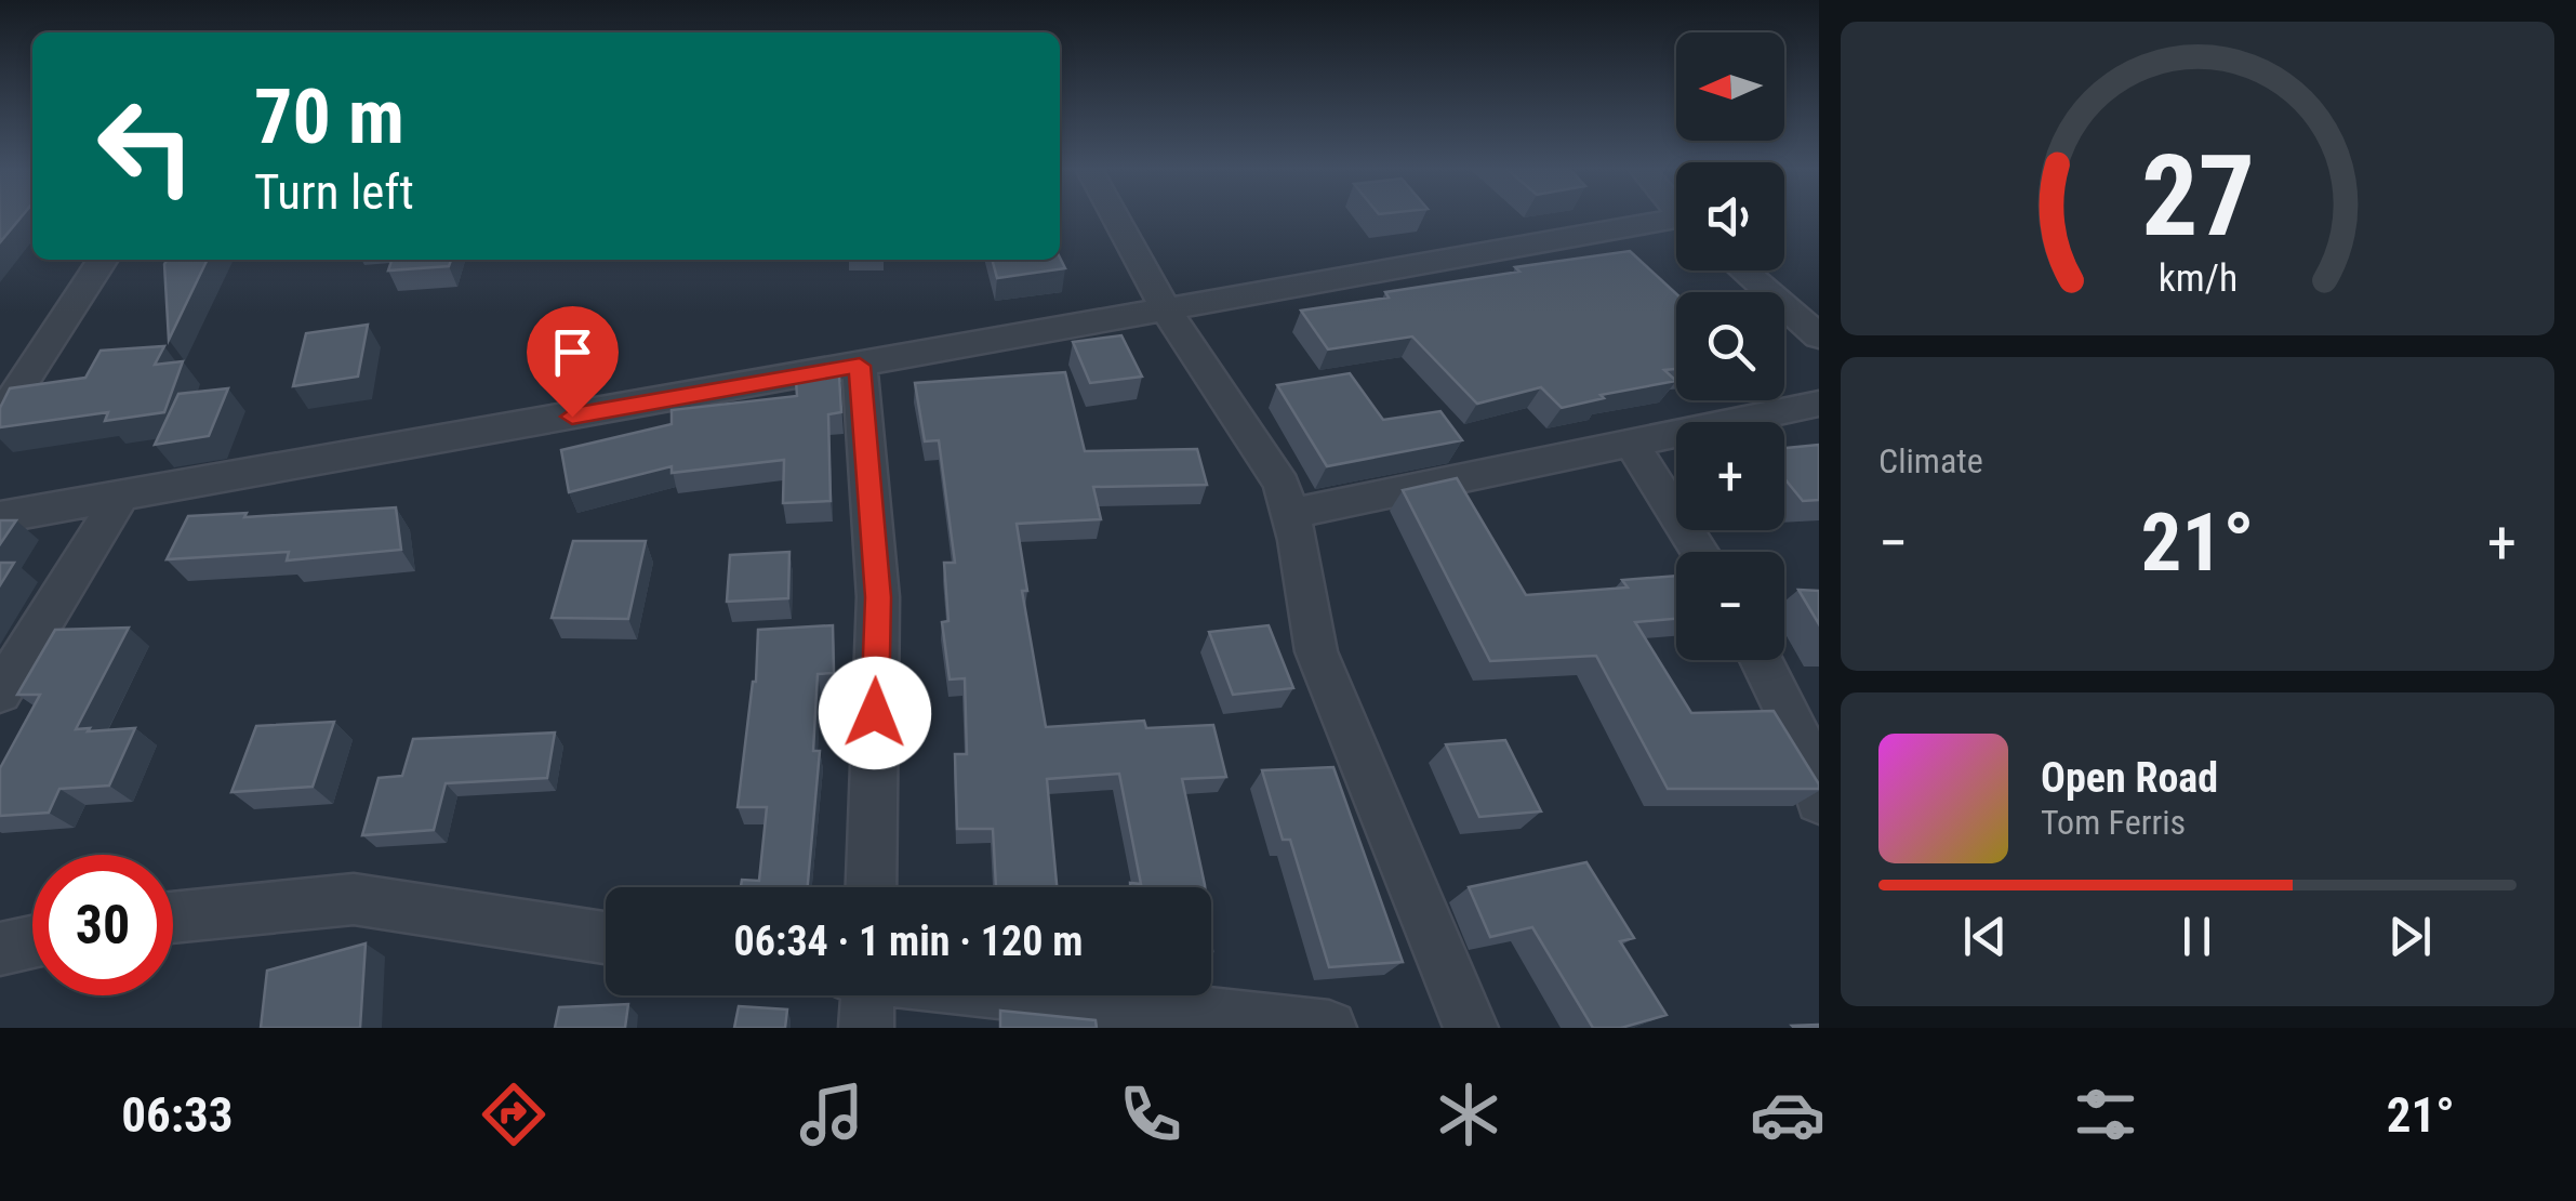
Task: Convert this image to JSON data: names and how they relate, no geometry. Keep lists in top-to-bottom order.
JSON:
{
  "north": "left",
  "page": {
    "map_buttons": ["+", "−"],
    "turn": ["70 m", "Turn left"],
    "tile": "Climate",
    "heat": ["−", "21°", "+"],
    "song": ["Open Road", "Tom Ferris"],
    "limit": "30",
    "trip": "06:34 · 1 min · 120 m",
    "tabs": ["06:33", "21°"],
    "gauge": ["27", "km/h"]
  }
}
